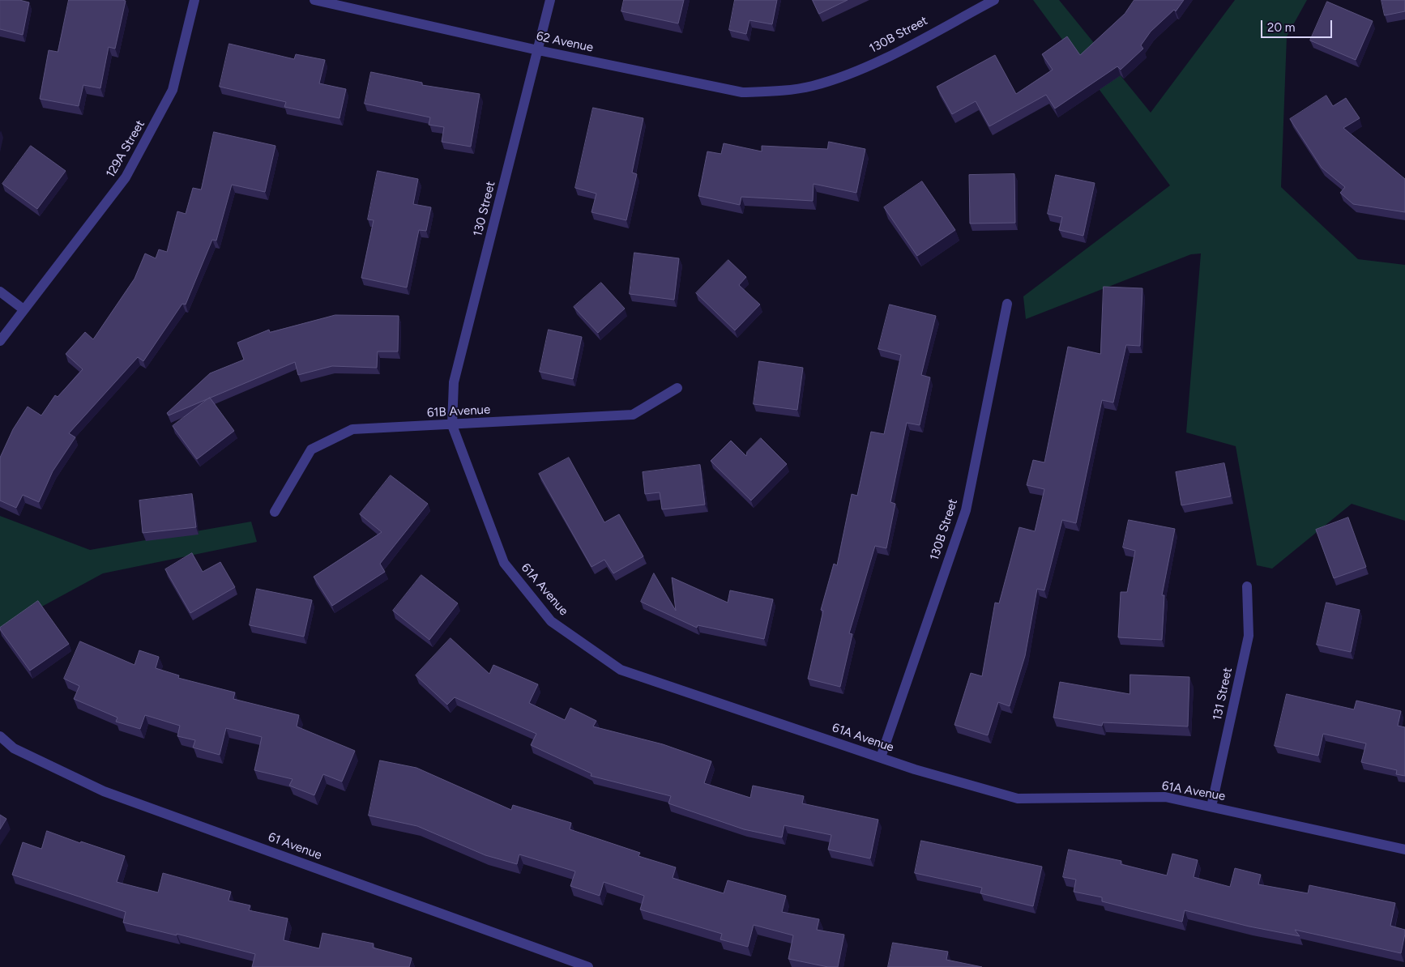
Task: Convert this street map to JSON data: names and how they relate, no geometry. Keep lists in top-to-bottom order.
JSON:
{
  "streets": {
    "street": [
      "130B Street",
      "62 Avenue",
      "129A Street",
      "130 Street",
      "61B Avenue",
      "61A Avenue",
      "131 Street",
      "61 Avenue"
    ]
  },
  "crossings": [
    ["130B Street", "62 Avenue"],
    ["130B Street", "61A Avenue"],
    ["62 Avenue", "130 Street"],
    ["130 Street", "61B Avenue"],
    ["130 Street", "61A Avenue"],
    ["61B Avenue", "61A Avenue"],
    ["61A Avenue", "131 Street"]
  ],
  "scale_bar": "20 m"
}
